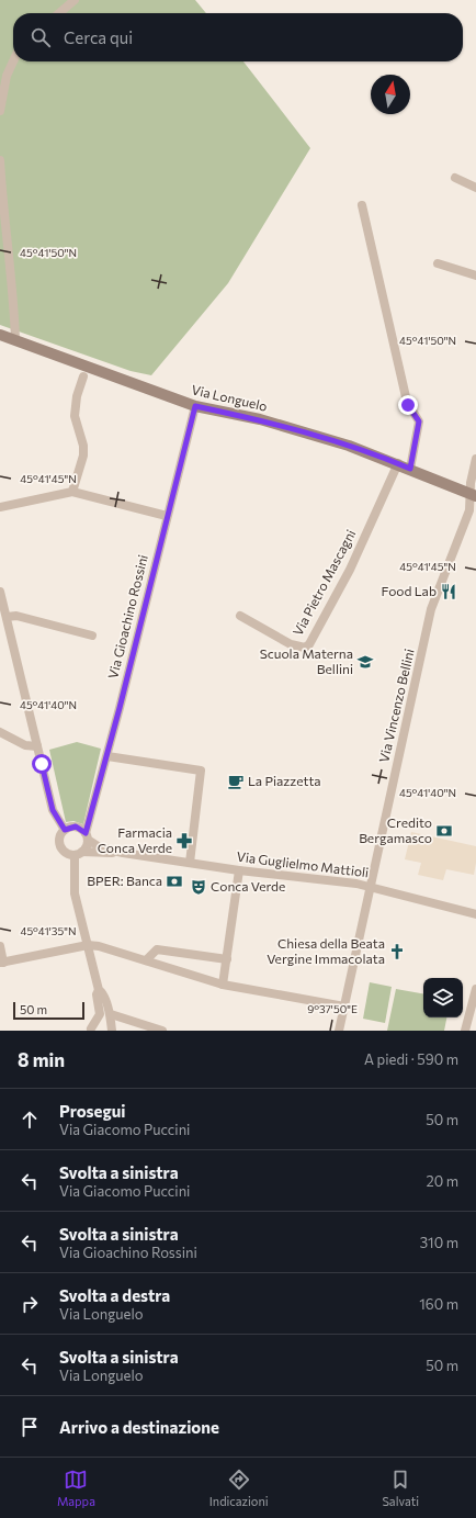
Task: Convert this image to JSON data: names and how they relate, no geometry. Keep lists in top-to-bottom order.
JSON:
{
  "streets": {
    "street": [
      "Via Longuelo",
      "Via Pietro Mascagni",
      "Via Gioachino Rossini",
      "Via Vincenzo Bellini",
      "Via Guglielmo Mattioli"
    ]
  },
  "crossings": [
    ["Via Longuelo", "Via Pietro Mascagni"],
    ["Via Longuelo", "Via Gioachino Rossini"],
    ["Via Longuelo", "Via Vincenzo Bellini"],
    ["Via Gioachino Rossini", "Via Guglielmo Mattioli"],
    ["Via Vincenzo Bellini", "Via Guglielmo Mattioli"]
  ],
  "places": {
    "restaurant": ["Food Lab"],
    "school or university": ["Scuola Materna Bellini"],
    "cafe": ["La Piazzetta"],
    "bank": ["Credito Bergamasco", "BPER: Banca"],
    "pharmacy": ["Farmacia Conca Verde"],
    "theatre": ["Conca Verde"],
    "church": ["Chiesa della Beata Vergine Immacolata"]
  },
  "scale_bar": "50 m",
  "north": "top",
  "page": {
    "search": "Cerca qui",
    "scale": "50 m",
    "heading": ["8 min", "A piedi · 590 m"],
    "list": [
      ["Prosegui", "Via Giacomo Puccini", "50 m"],
      ["Svolta a sinistra", "Via Giacomo Puccini", "20 m"],
      ["Svolta a sinistra", "Via Gioachino Rossini", "310 m"],
      ["Svolta a destra", "Via Longuelo", "160 m"],
      ["Svolta a sinistra", "Via Longuelo", "50 m"],
      "Arrivo a destinazione"
    ],
    "nav": ["Mappa", "Indicazioni", "Salvati"]
  },
  "coordinates": [
    "45°41'50\"N",
    "45°41'45\"N",
    "45°41'40\"N",
    "45°41'35\"N",
    "9°37'50\"E"
  ]
}
